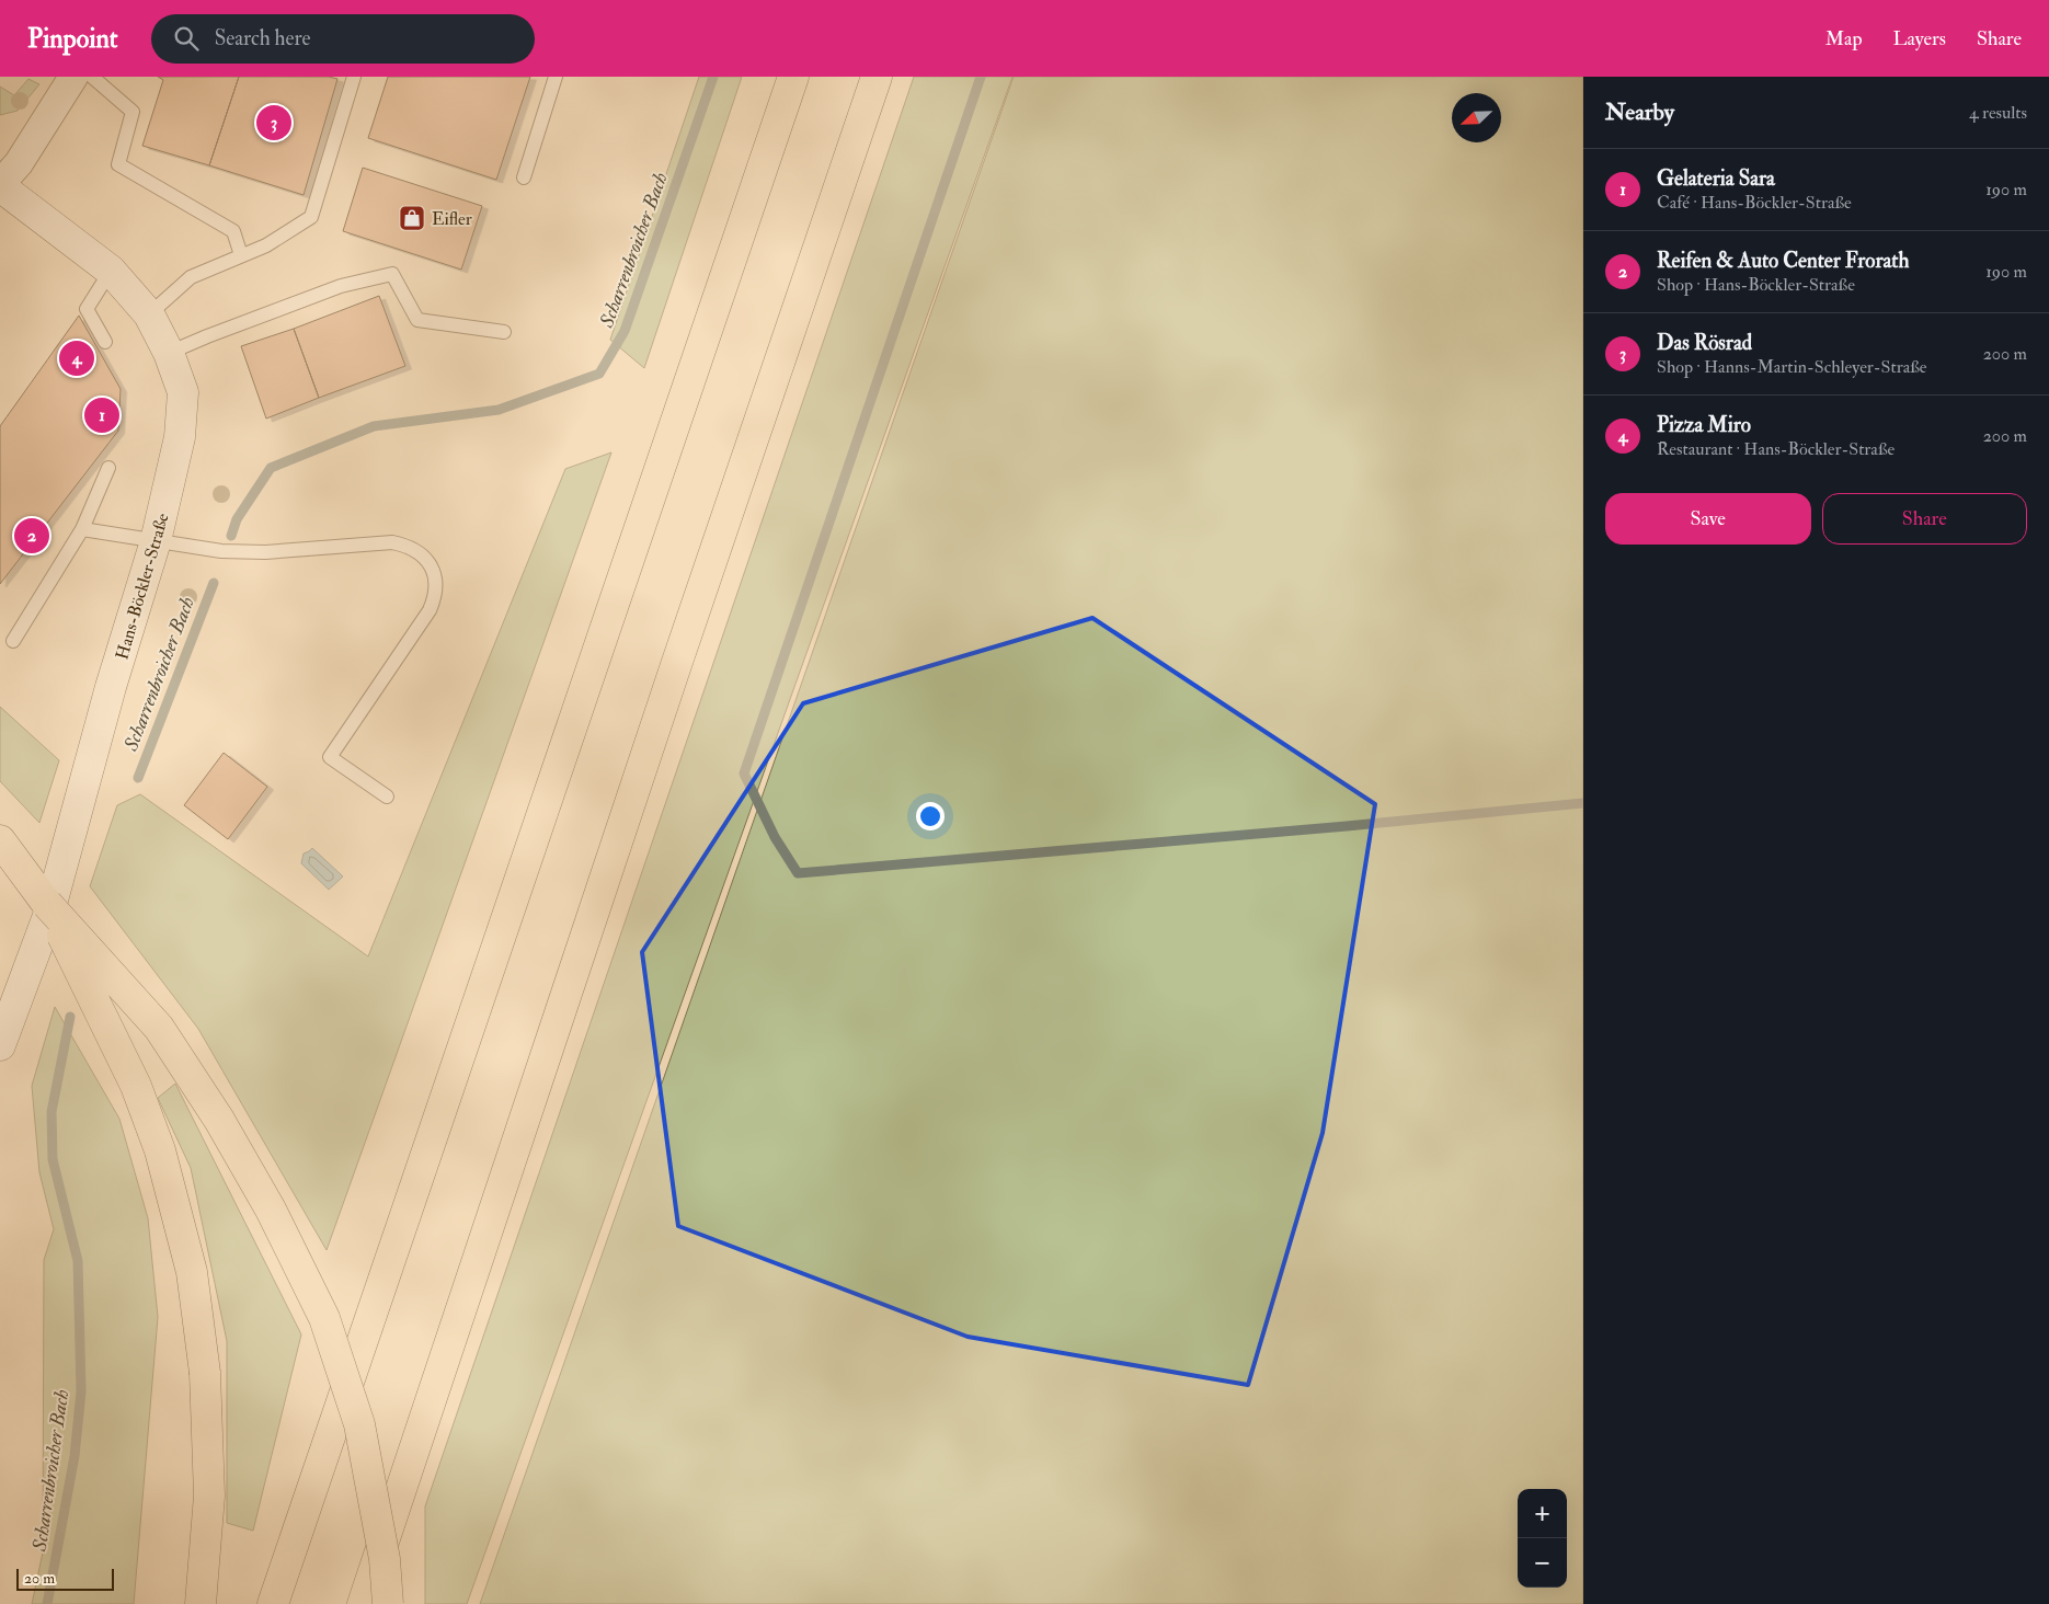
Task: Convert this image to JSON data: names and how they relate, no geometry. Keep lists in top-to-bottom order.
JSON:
{
  "streets": {
    "street": ["Hans-Böckler-Straße"]
  },
  "water": ["Scharrenbroicher Bach"],
  "places": {
    "shop": ["Eifler"]
  },
  "scale_bar": "20 m",
  "north": "bottom left",
  "page": {
    "header": "Pinpoint",
    "search": "Search here",
    "nav": ["Map", "Layers", "Share"],
    "heading": ["Nearby", "4 results"],
    "pins": [
      "3",
      "4",
      "1",
      "2"
    ],
    "list": [
      {
        "mark": "1",
        "name": "Gelateria Sara",
        "note": "Café · Hans-Böckler-Straße",
        "value": "190 m"
      },
      {
        "mark": "2",
        "name": "Reifen & Auto Center Frorath",
        "note": "Shop · Hans-Böckler-Straße",
        "value": "190 m"
      },
      {
        "mark": "3",
        "name": "Das Rösrad",
        "note": "Shop · Hanns-Martin-Schleyer-Straße",
        "value": "200 m"
      },
      {
        "mark": "4",
        "name": "Pizza Miro",
        "note": "Restaurant · Hans-Böckler-Straße",
        "value": "200 m"
      }
    ],
    "buttons": ["Save", "Share"],
    "map_buttons": ["+", "−"],
    "scale": "20 m"
  }
}
